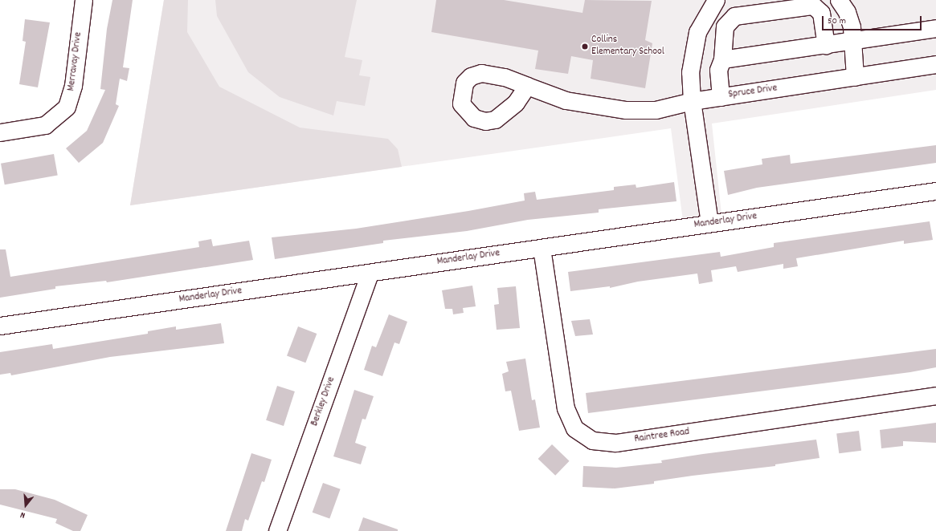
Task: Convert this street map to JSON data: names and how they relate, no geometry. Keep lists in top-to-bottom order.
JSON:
{
  "streets": {
    "street": [
      "Merravay Drive",
      "Spruce Drive",
      "Manderlay Drive",
      "Berkley Drive",
      "Raintree Road"
    ]
  },
  "crossings": [
    ["Manderlay Drive", "Berkley Drive"],
    ["Manderlay Drive", "Raintree Road"]
  ],
  "places": ["Collins Elementary School"],
  "scale_bar": "50 m",
  "north": "bottom"
}
